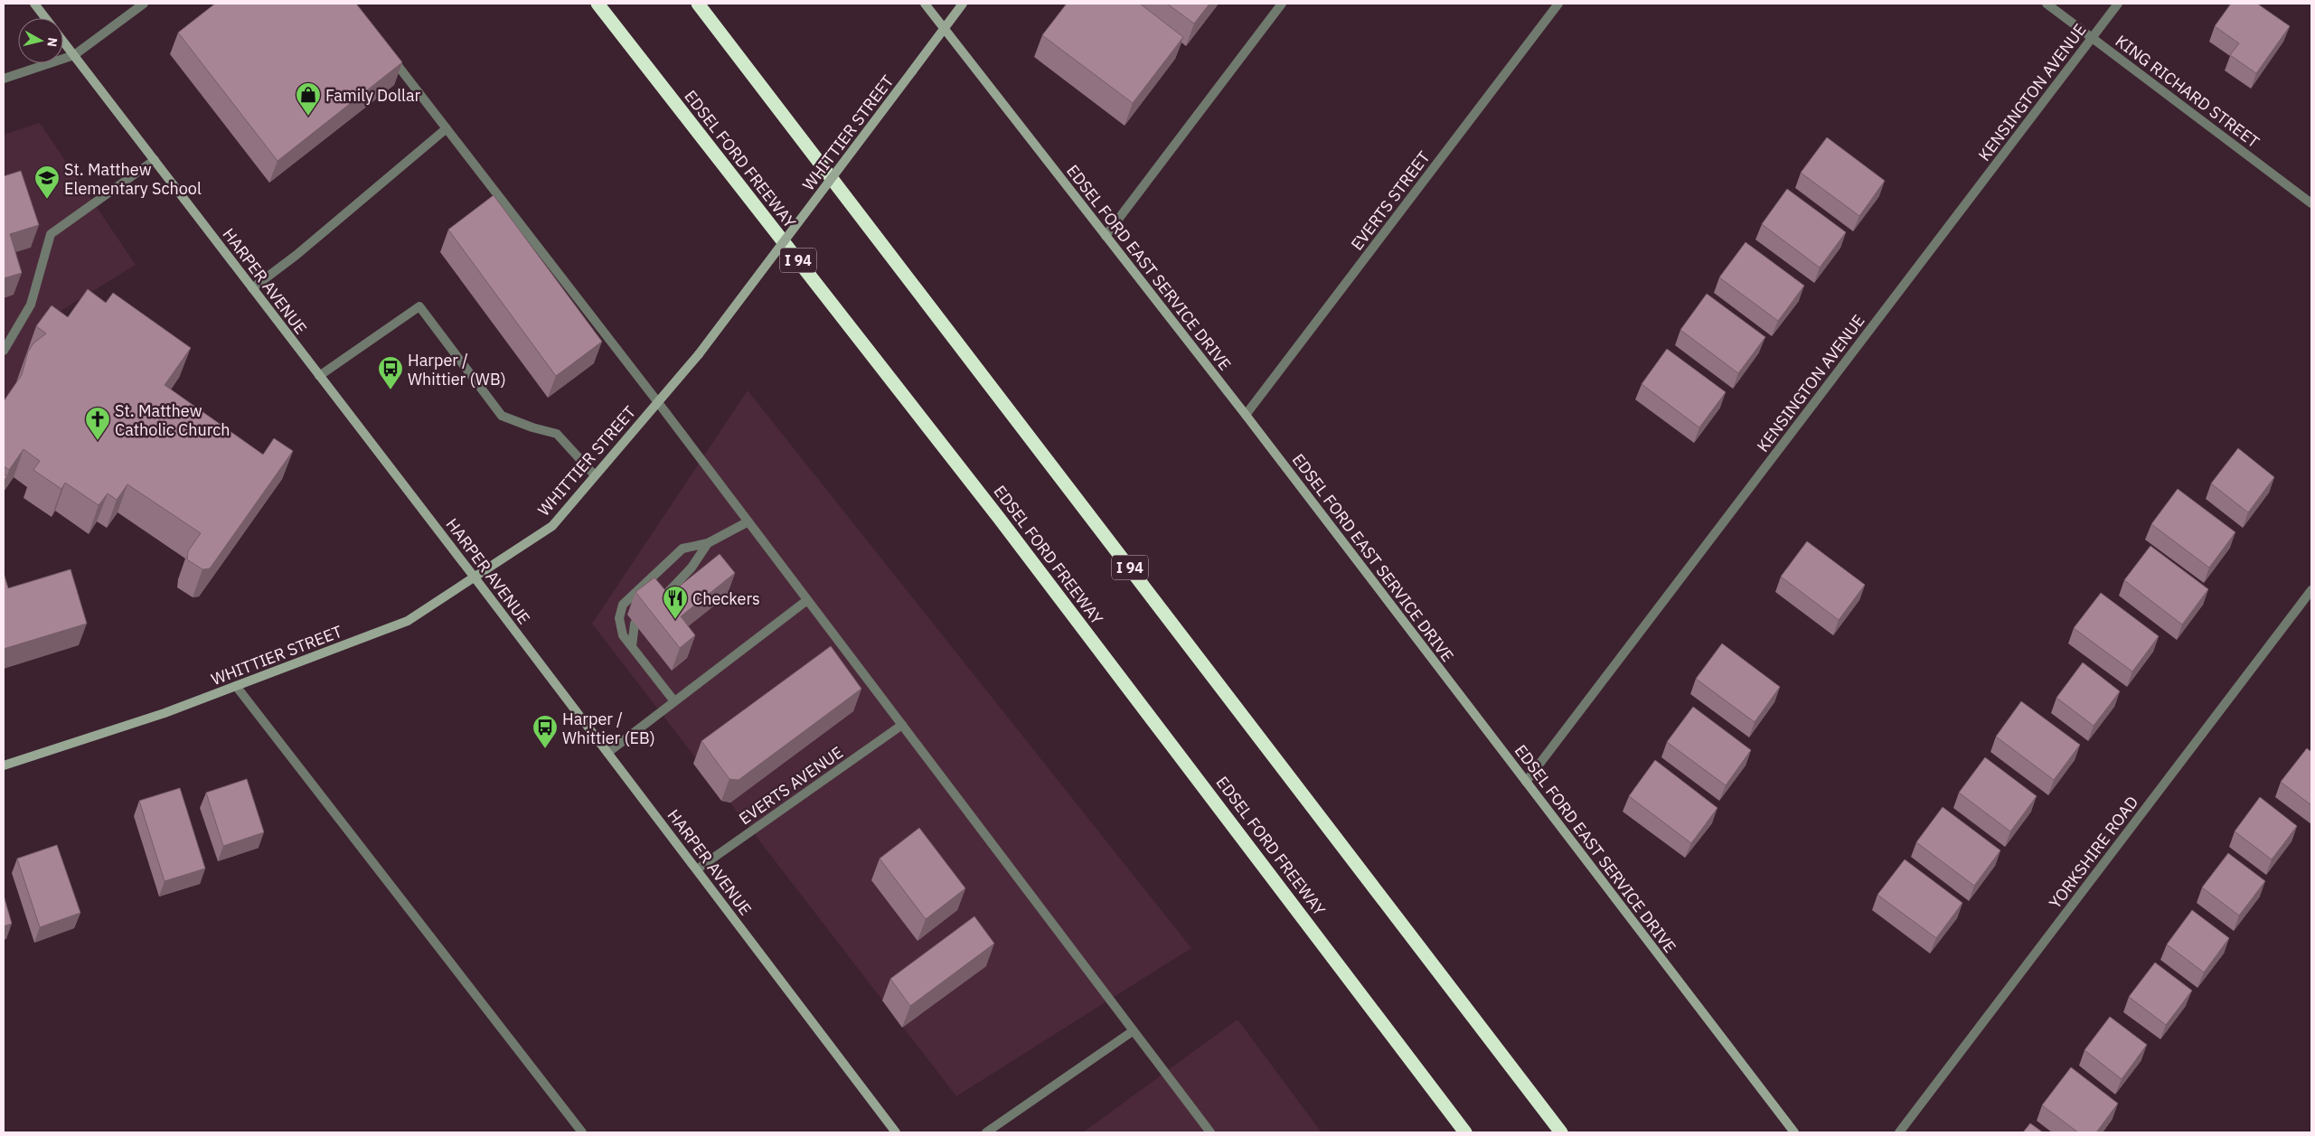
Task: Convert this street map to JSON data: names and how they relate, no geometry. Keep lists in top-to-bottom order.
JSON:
{
  "streets": {
    "highway": ["EDSEL FORD FREEWAY", "I 94"],
    "street": [
      "KING RICHARD STREET",
      "KENSINGTON AVENUE",
      "WHITTIER STREET",
      "EVERTS STREET",
      "EDSEL FORD EAST SERVICE DRIVE",
      "HARPER AVENUE",
      "EVERTS AVENUE",
      "YORKSHIRE ROAD"
    ]
  },
  "crossings": [
    ["KING RICHARD STREET", "KENSINGTON AVENUE"],
    ["KENSINGTON AVENUE", "EDSEL FORD EAST SERVICE DRIVE"],
    ["WHITTIER STREET", "EDSEL FORD EAST SERVICE DRIVE"],
    ["WHITTIER STREET", "HARPER AVENUE"],
    ["EVERTS STREET", "EDSEL FORD EAST SERVICE DRIVE"],
    ["HARPER AVENUE", "EVERTS AVENUE"]
  ],
  "places": {
    "shop": ["Family Dollar"],
    "school or university": ["St. Matthew Elementary School"],
    "bus stop": ["Harper / Whittier (WB)", "Harper / Whittier (EB)"],
    "church": ["St. Matthew Catholic Church"],
    "restaurant": ["Checkers"]
  },
  "north": "right"
}
